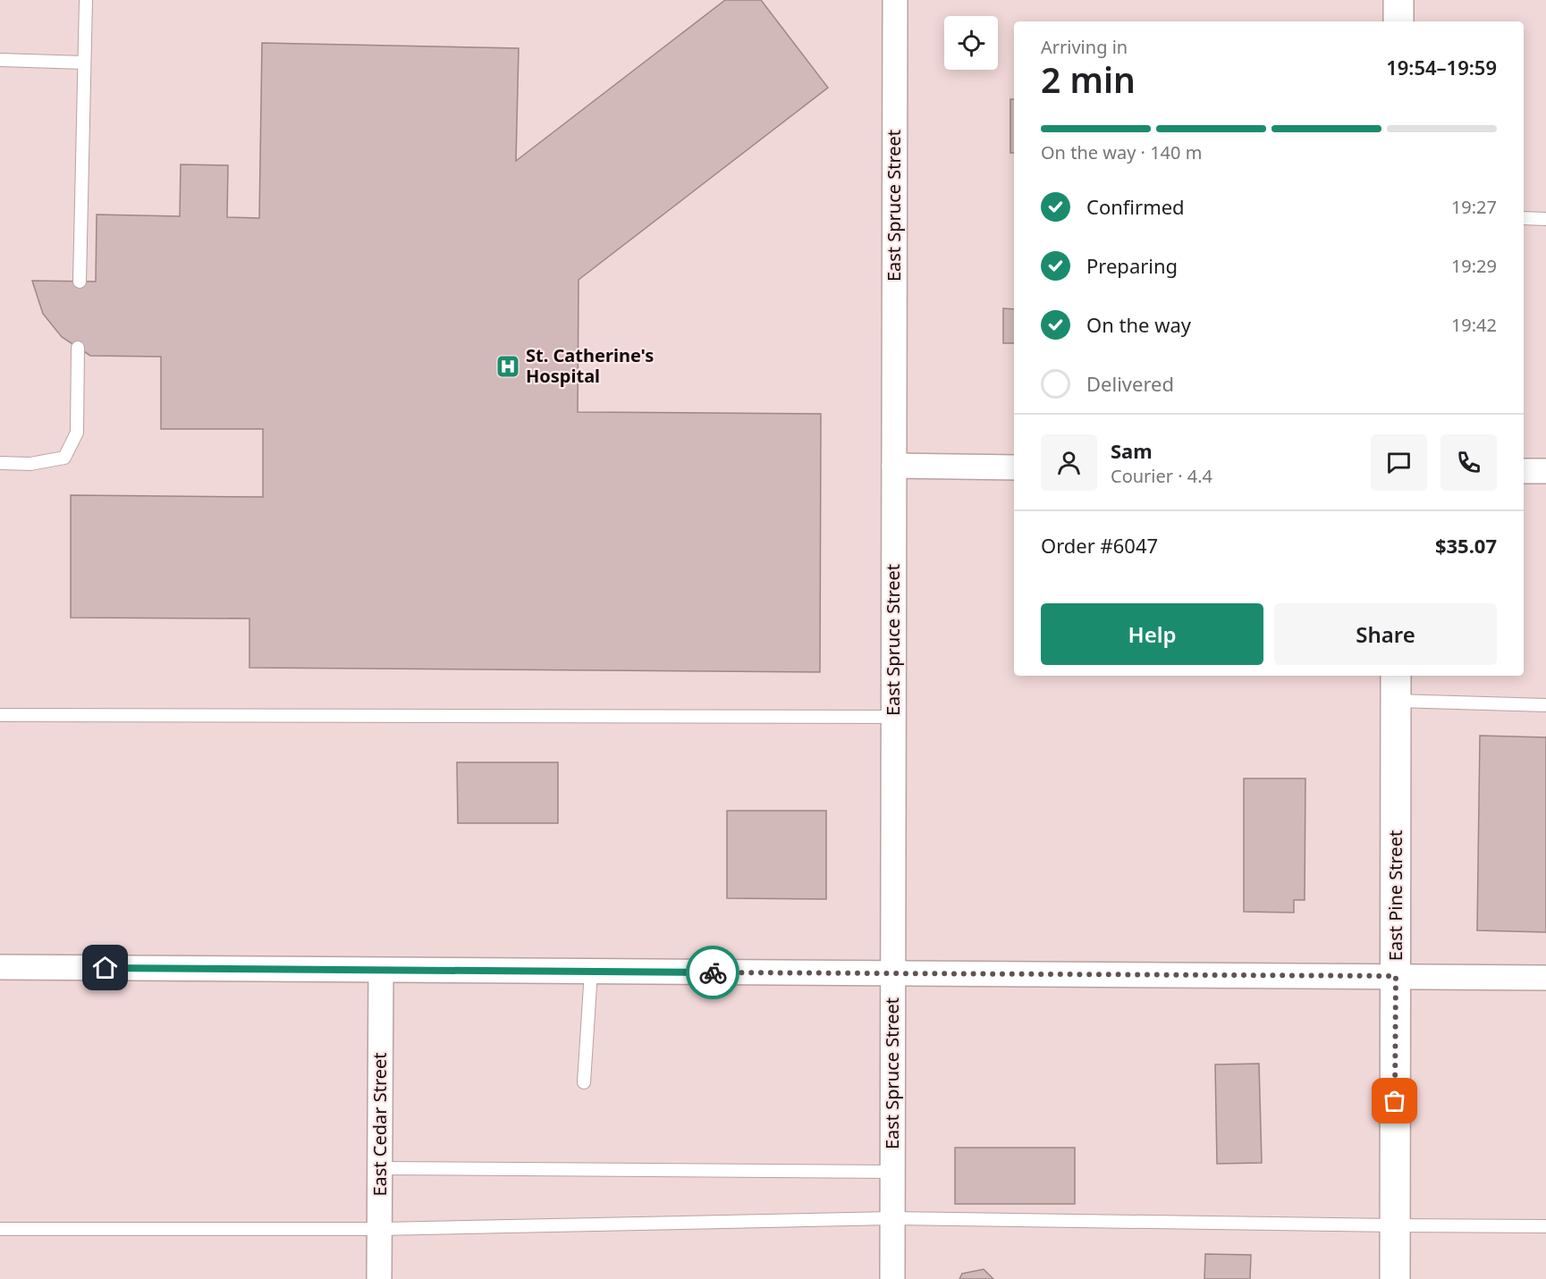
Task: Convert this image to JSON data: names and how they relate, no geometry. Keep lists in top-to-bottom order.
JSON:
{
  "streets": {
    "street": ["East Spruce Street", "East Pine Street", "East Cedar Street"]
  },
  "places": {
    "hospital": ["St. Catherine's Hospital"]
  },
  "page": {
    "heading": ["2 min", "Arriving in", "19:54–19:59"],
    "panel": [
      "Sam",
      "Courier · 4.4",
      "Order #6047",
      "$35.07"
    ],
    "bar": "On the way · 140 m",
    "list": [
      ["Confirmed", "19:27"],
      ["Preparing", "19:29"],
      ["On the way", "19:42"],
      "Delivered"
    ],
    "buttons": ["Help", "Share"]
  }
}
